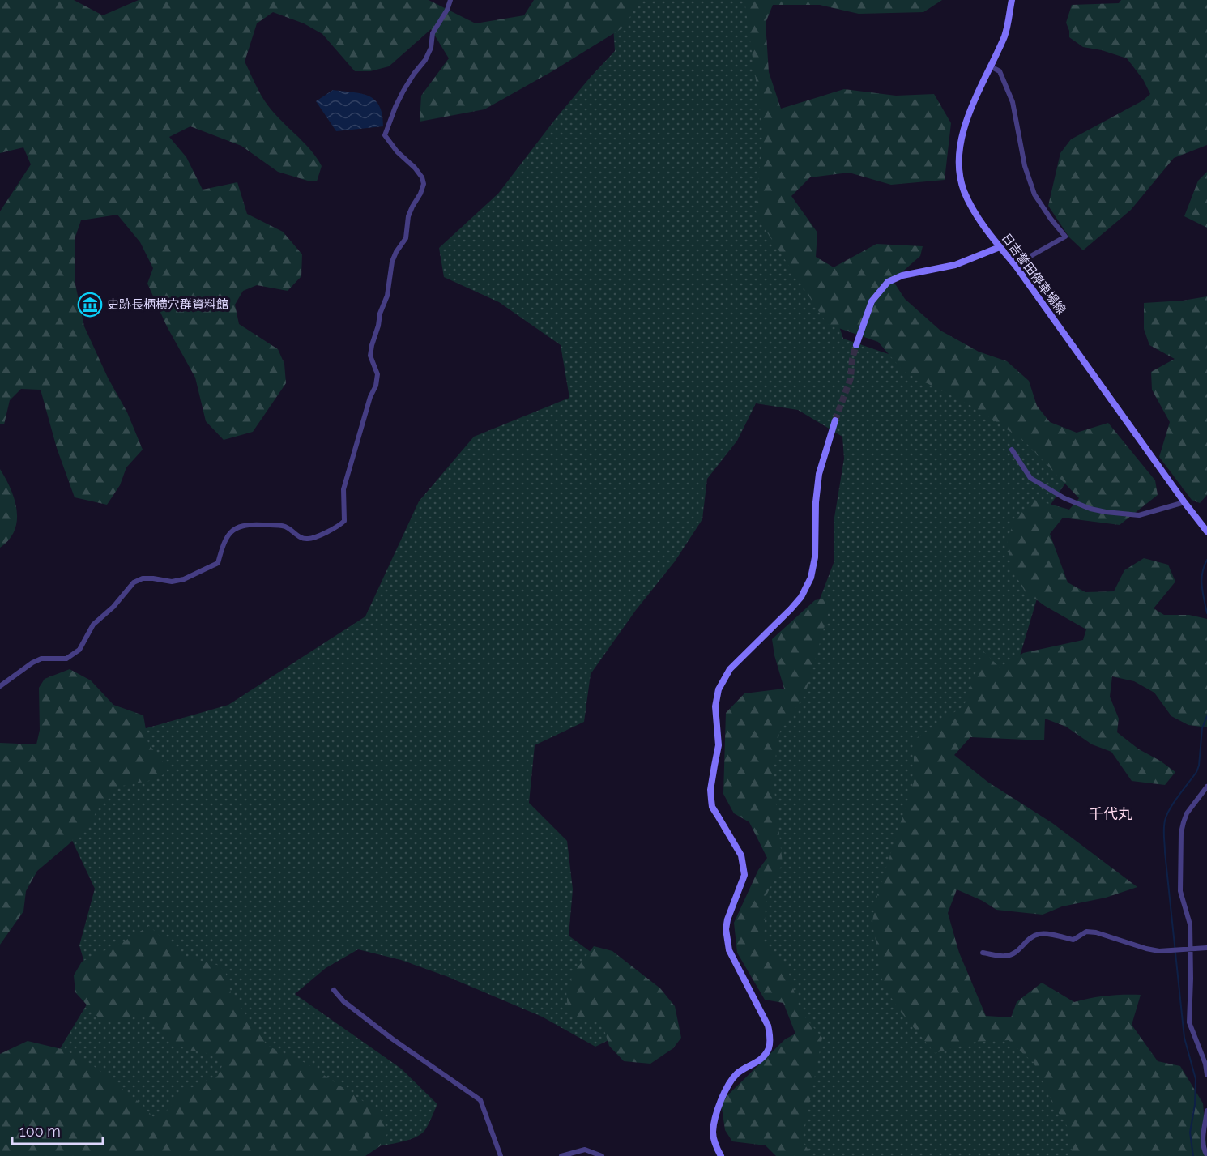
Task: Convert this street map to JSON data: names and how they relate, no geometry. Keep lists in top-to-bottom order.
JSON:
{
  "streets": {
    "street": ["日吉誉田停車場線"]
  },
  "districts": ["千代丸"],
  "places": {
    "museum": ["史跡長柄横穴群資料館"]
  },
  "scale_bar": "100 m"
}
